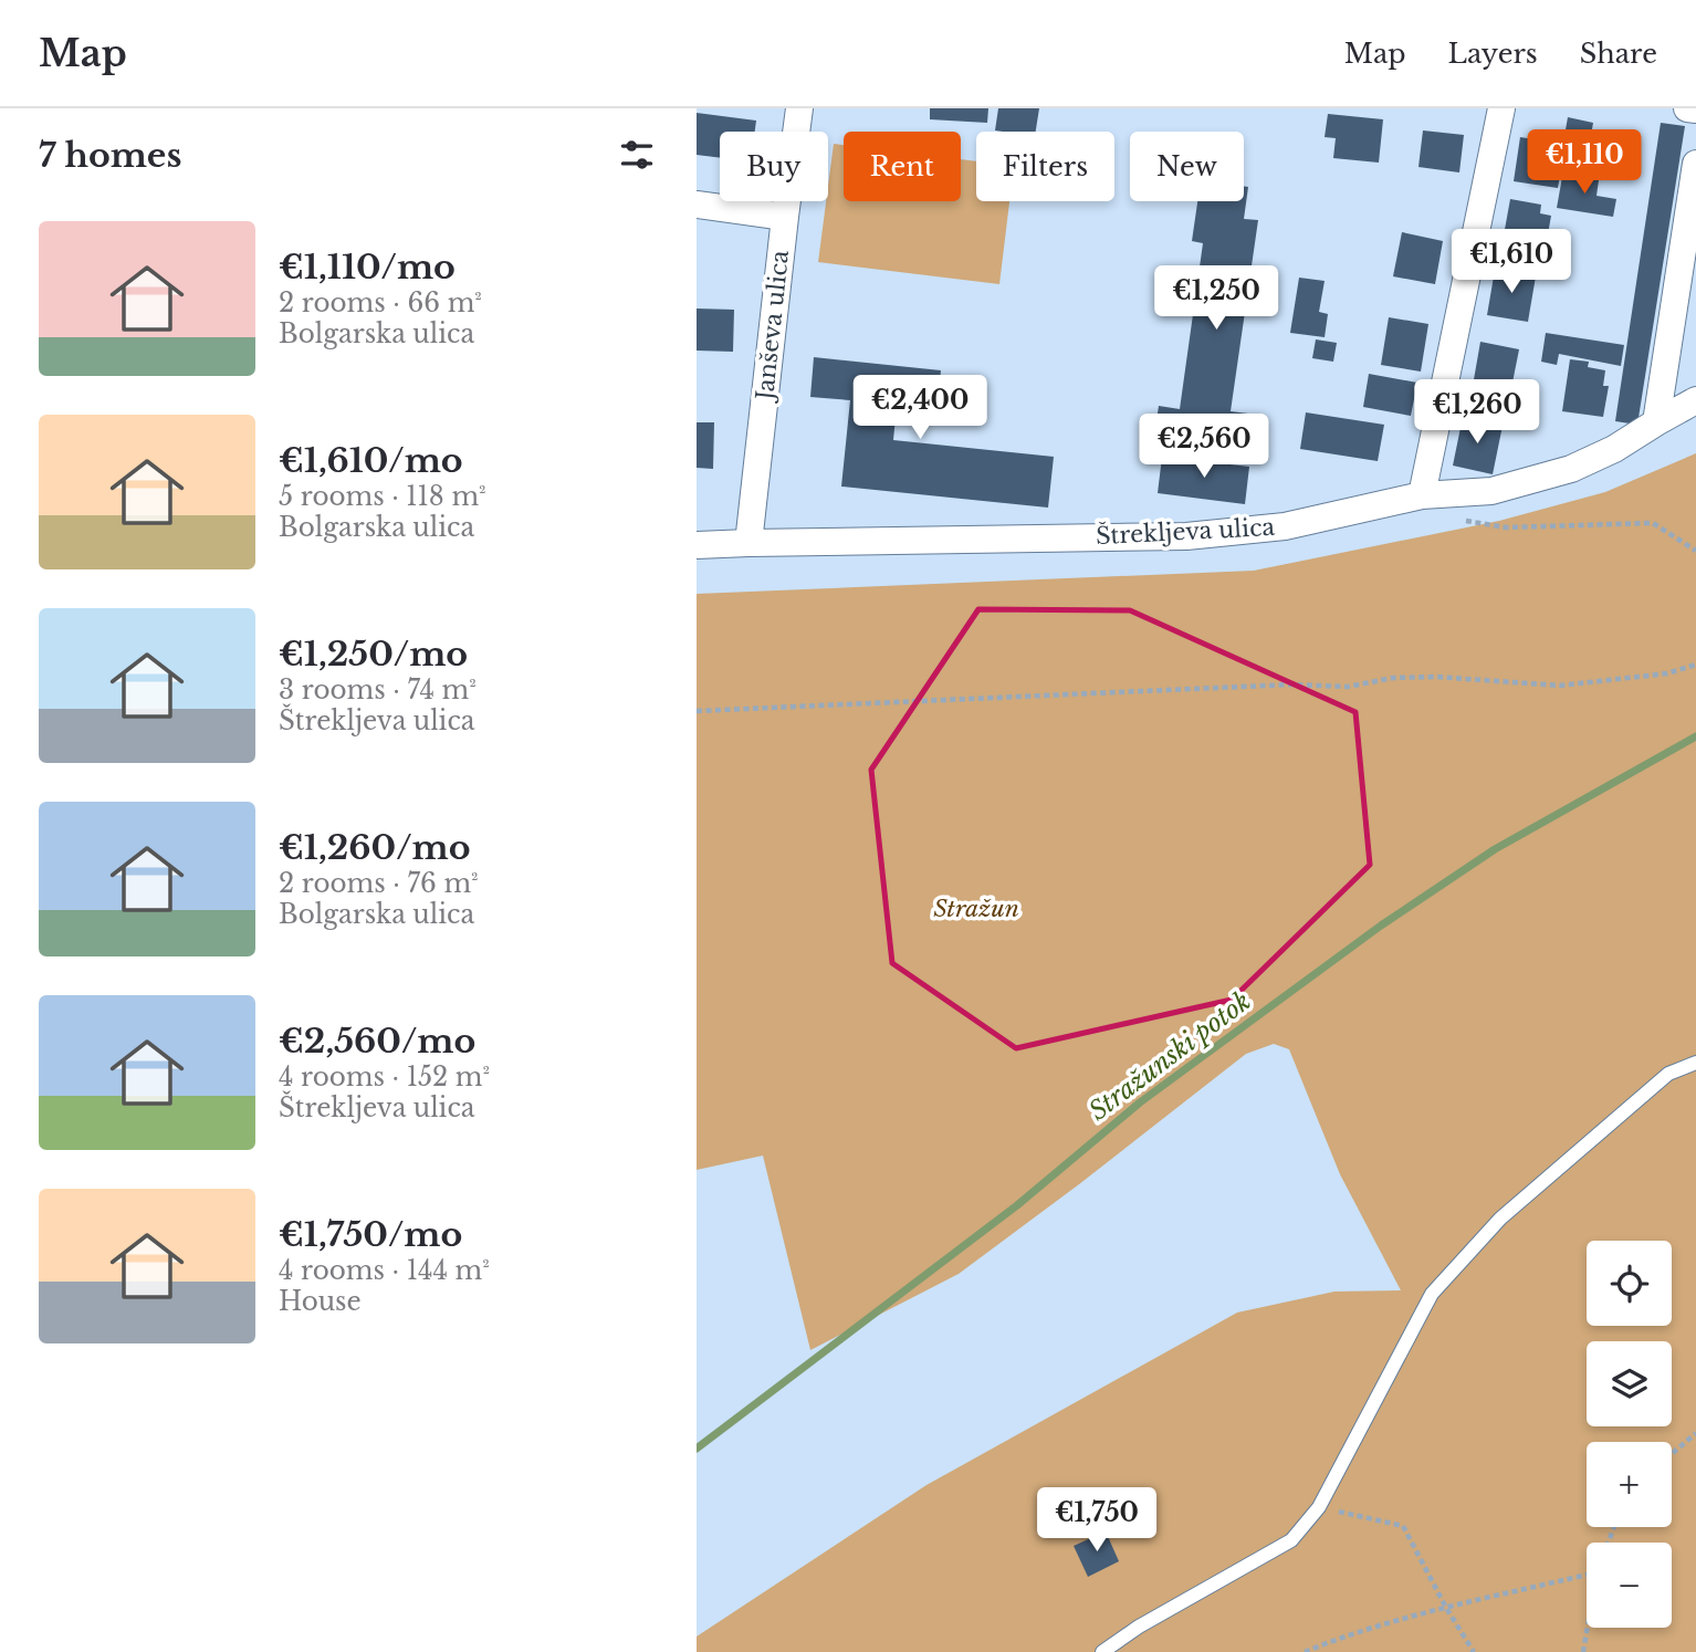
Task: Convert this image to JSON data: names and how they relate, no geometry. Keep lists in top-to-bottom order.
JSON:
{
  "streets": {
    "street": ["Janševa ulica", "Štrekljeva ulica"]
  },
  "crossings": [
    ["Janševa ulica", "Štrekljeva ulica"]
  ],
  "water": ["Stražunski potok"],
  "parks": ["Stražun"],
  "page": {
    "header": "Map",
    "nav": ["Map", "Layers", "Share"],
    "heading": "7 homes",
    "price": [
      "€1,110",
      "€1,610",
      "€1,250",
      "€2,400",
      "€1,260",
      "€2,560",
      "€1,750"
    ],
    "chip": [
      "Buy",
      "Rent",
      "Filters",
      "New"
    ],
    "list": [
      {
        "name": "€1,110/mo",
        "note": "2 rooms · 66 m² · Bolgarska ulica"
      },
      {
        "name": "€1,610/mo",
        "note": "5 rooms · 118 m² · Bolgarska ulica"
      },
      {
        "name": "€1,250/mo",
        "note": "3 rooms · 74 m² · Štrekljeva ulica"
      },
      {
        "name": "€1,260/mo",
        "note": "2 rooms · 76 m² · Bolgarska ulica"
      },
      {
        "name": "€2,560/mo",
        "note": "4 rooms · 152 m² · Štrekljeva ulica"
      },
      {
        "name": "€1,750/mo",
        "note": "4 rooms · 144 m² · House"
      }
    ],
    "map_buttons": ["+", "−"]
  }
}
